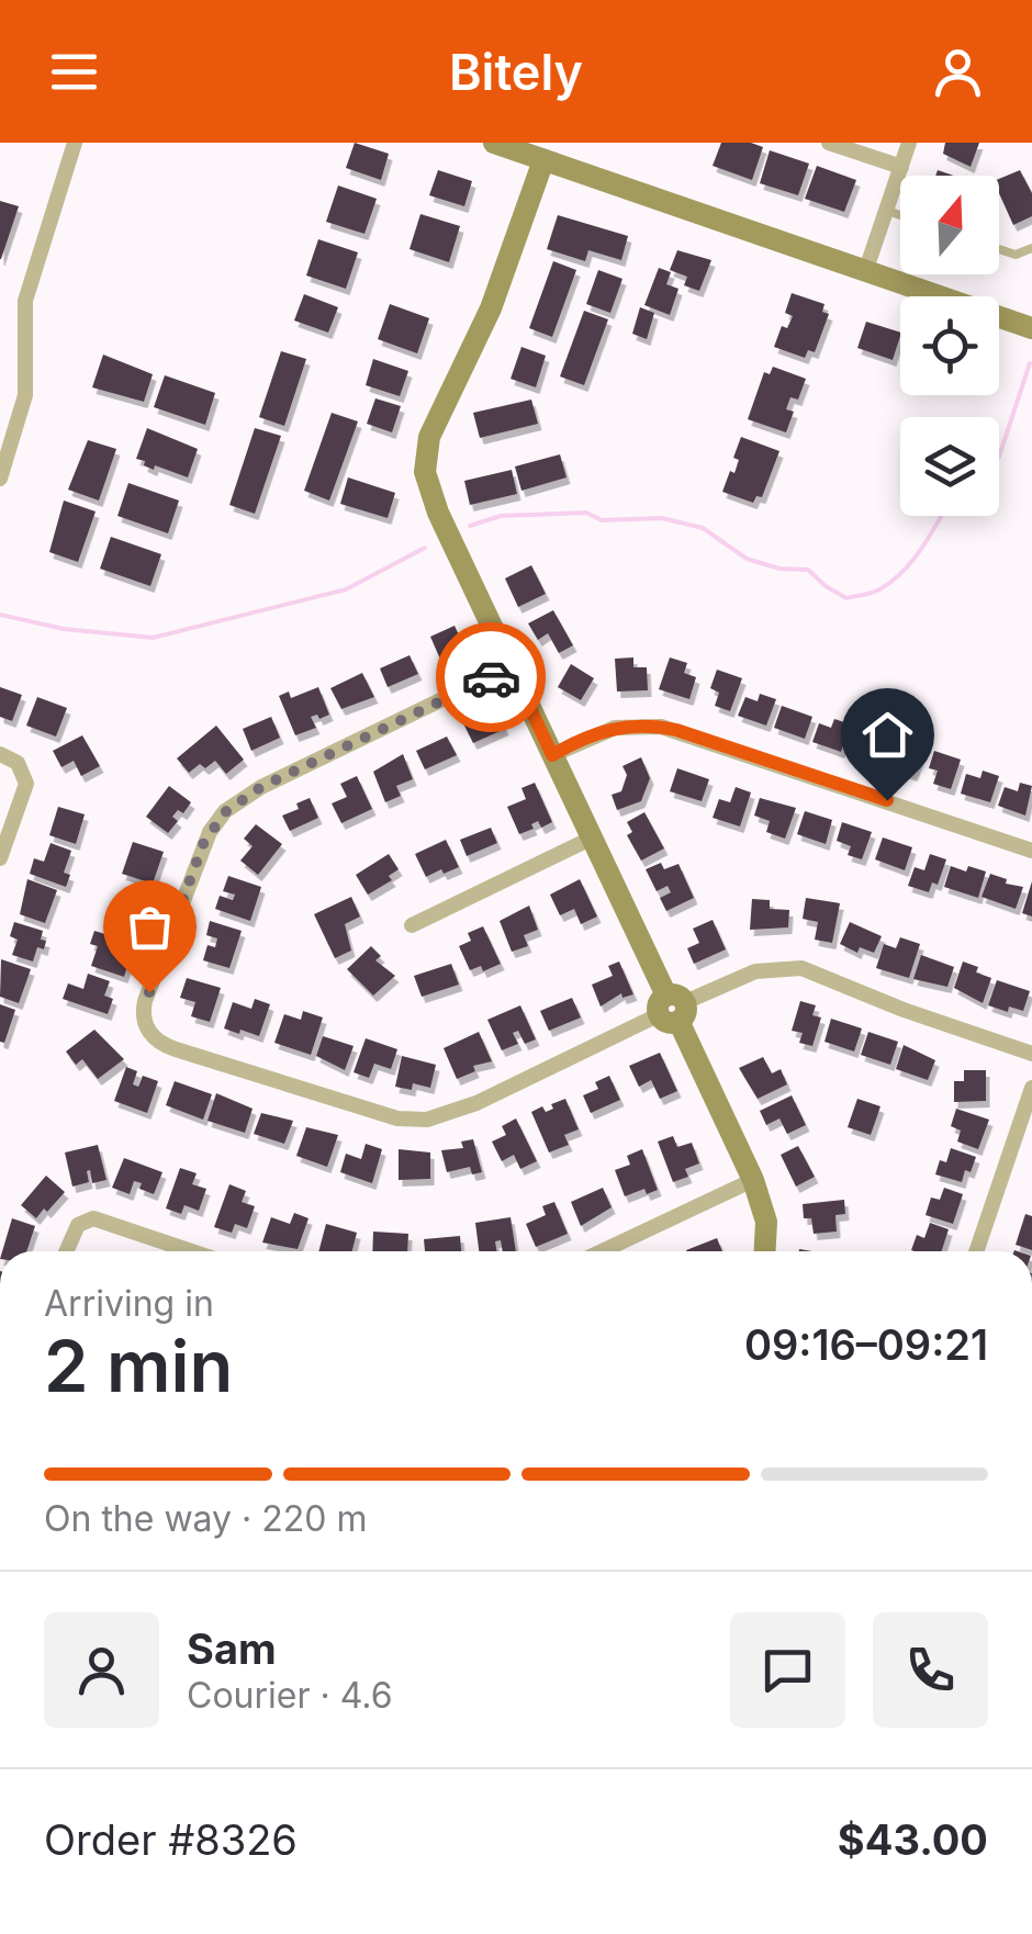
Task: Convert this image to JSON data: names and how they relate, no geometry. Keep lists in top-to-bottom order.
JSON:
{
  "north": "top",
  "page": {
    "header": "Bitely",
    "heading": ["2 min", "Arriving in", "09:16–09:21"],
    "panel": [
      "Sam",
      "Courier · 4.6",
      "Order #8326",
      "$43.00"
    ],
    "bar": "On the way · 220 m"
  }
}
